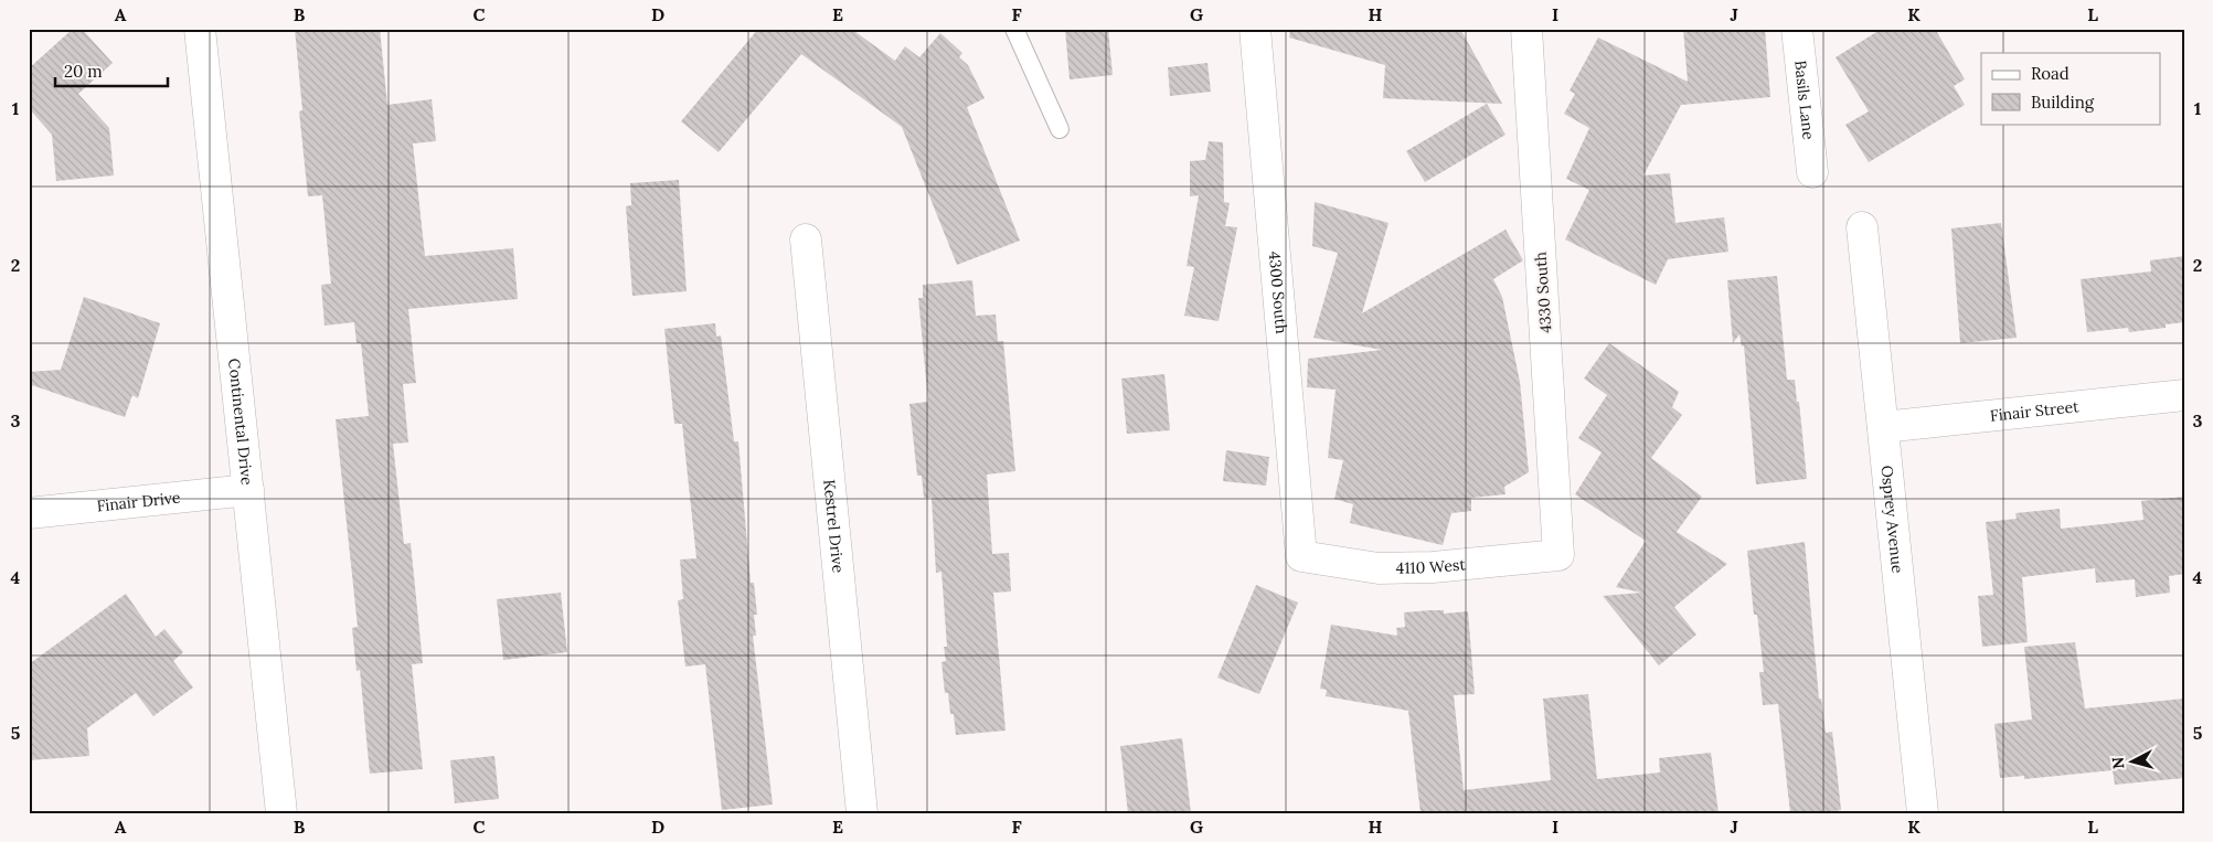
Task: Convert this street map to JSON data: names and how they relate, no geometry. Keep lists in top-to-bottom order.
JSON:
{
  "streets": {
    "street": [
      "Basils Lane",
      "4300 South",
      "4330 South",
      "Finair Street",
      "Continental Drive",
      "Finair Drive",
      "Osprey Avenue",
      "Kestrel Drive",
      "4110 West"
    ]
  },
  "crossings": [
    ["4300 South", "4110 West"],
    ["4330 South", "4110 West"],
    ["Finair Street", "Osprey Avenue"],
    ["Continental Drive", "Finair Drive"]
  ],
  "legend": ["Road", "Building"],
  "scale_bar": "20 m",
  "north": "left",
  "grid": {
    "columns": [
      "A",
      "B",
      "C",
      "D",
      "E",
      "F",
      "G",
      "H",
      "I",
      "J",
      "K",
      "L"
    ],
    "rows": [
      "1",
      "2",
      "3",
      "4",
      "5"
    ]
  }
}
